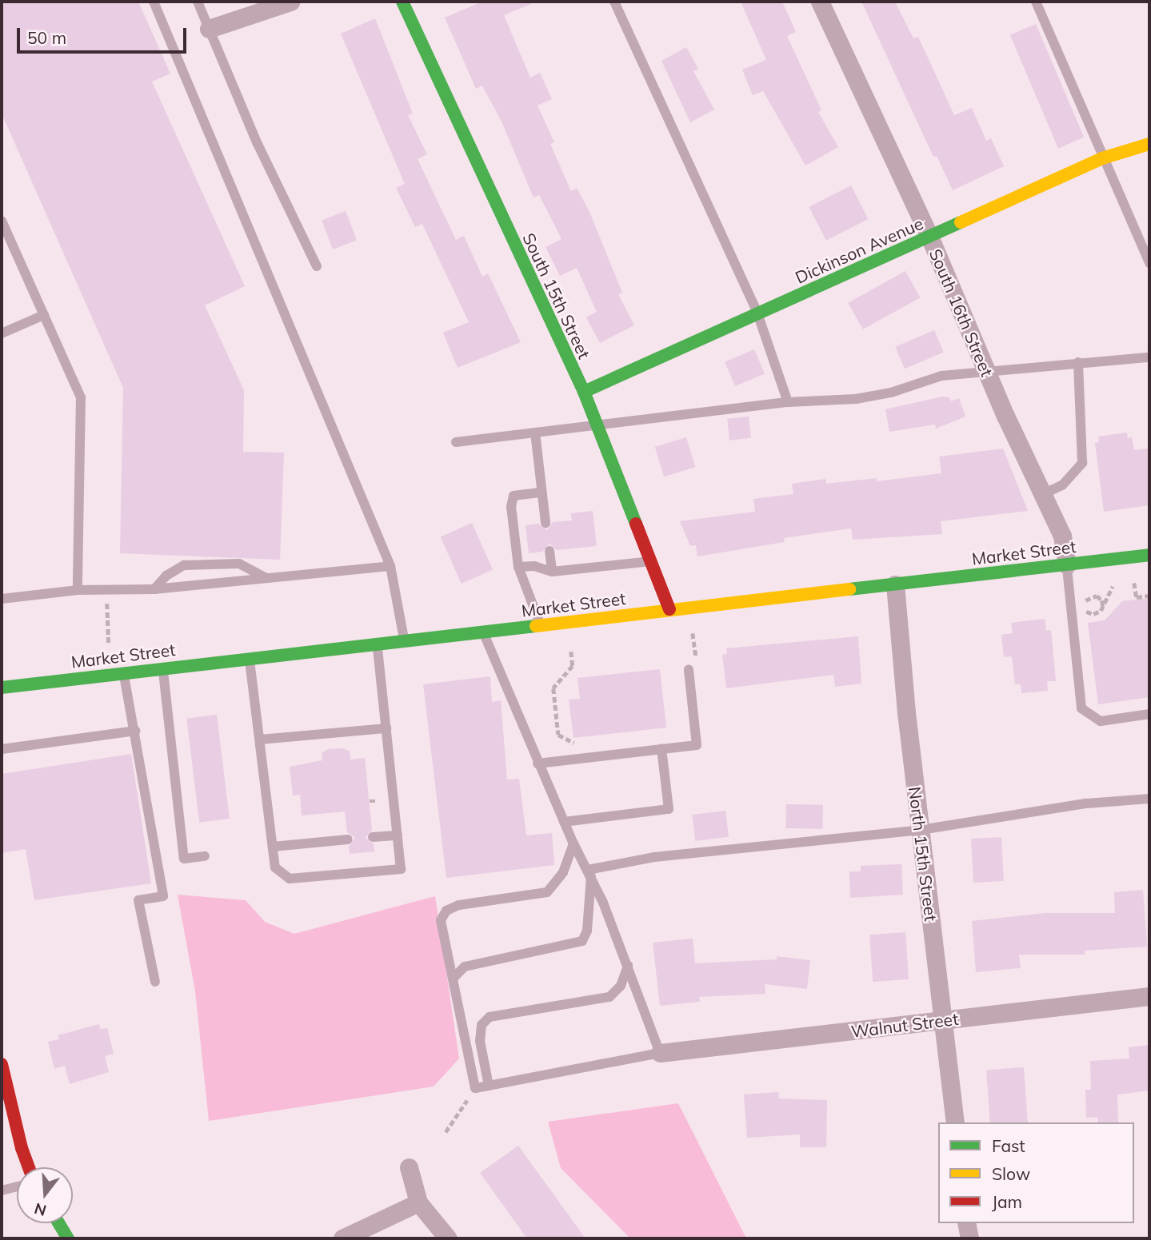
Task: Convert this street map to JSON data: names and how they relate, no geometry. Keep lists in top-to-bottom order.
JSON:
{
  "streets": {
    "main road": ["Dickinson Avenue", "South 15th Street", "Market Street"],
    "street": ["South 16th Street", "North 15th Street", "Walnut Street"]
  },
  "crossings": [
    ["Dickinson Avenue", "South 15th Street"],
    ["Dickinson Avenue", "South 16th Street"],
    ["South 15th Street", "Market Street"],
    ["South 16th Street", "Market Street"],
    ["Market Street", "North 15th Street"],
    ["North 15th Street", "Walnut Street"]
  ],
  "legend": ["Fast", "Slow", "Jam"],
  "scale_bar": "50 m",
  "north": "bottom"
}
